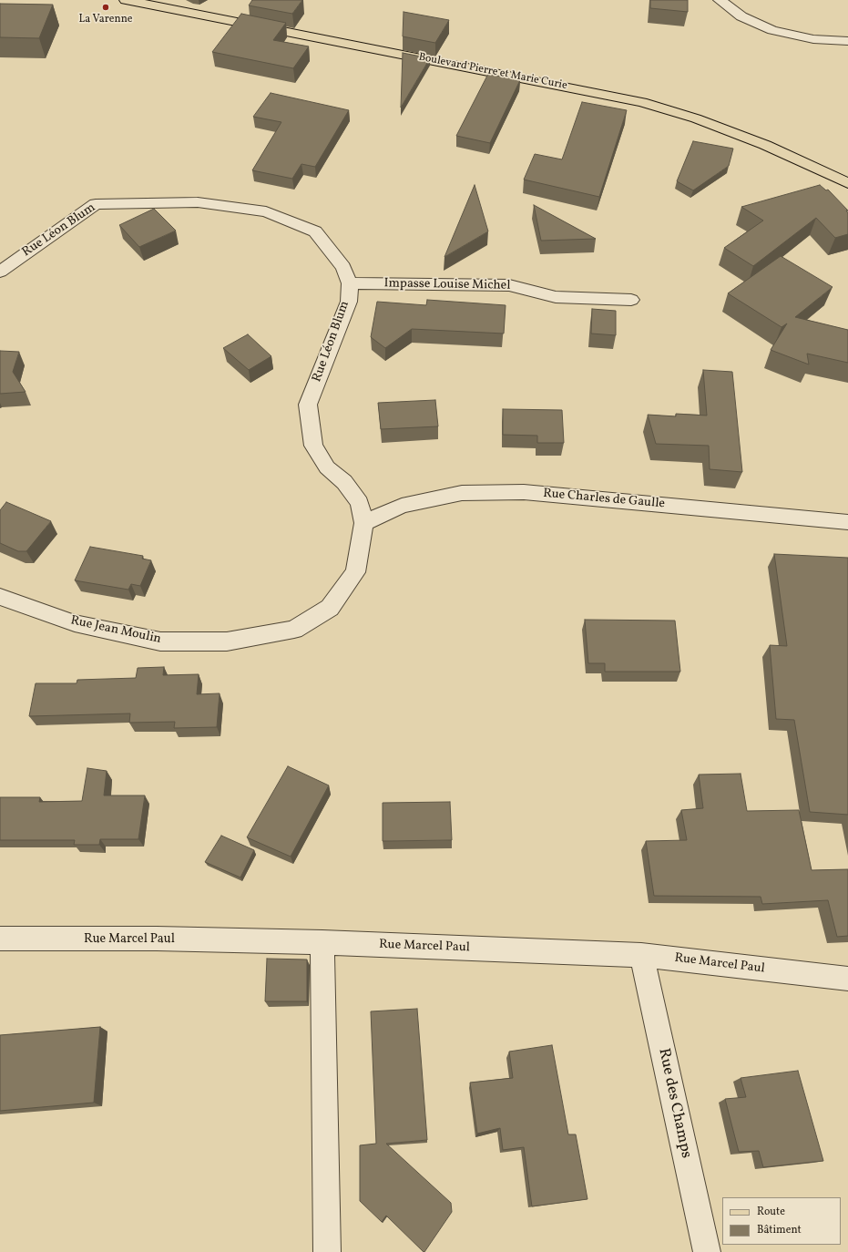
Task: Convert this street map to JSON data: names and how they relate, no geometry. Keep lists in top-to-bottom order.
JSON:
{
  "streets": {
    "main road": ["Boulevard Pierre et Marie Curie"],
    "street": [
      "Rue Léon Blum",
      "Impasse Louise Michel",
      "Rue Charles de Gaulle",
      "Rue Jean Moulin",
      "Rue Marcel Paul",
      "Rue des Champs"
    ]
  },
  "crossings": [
    ["Rue Léon Blum", "Impasse Louise Michel"],
    ["Rue Léon Blum", "Rue Charles de Gaulle"],
    ["Rue Léon Blum", "Rue Jean Moulin"],
    ["Rue Charles de Gaulle", "Rue Jean Moulin"],
    ["Rue Marcel Paul", "Rue des Champs"]
  ],
  "places": ["La Varenne"],
  "legend": ["Route", "Bâtiment"]
}
